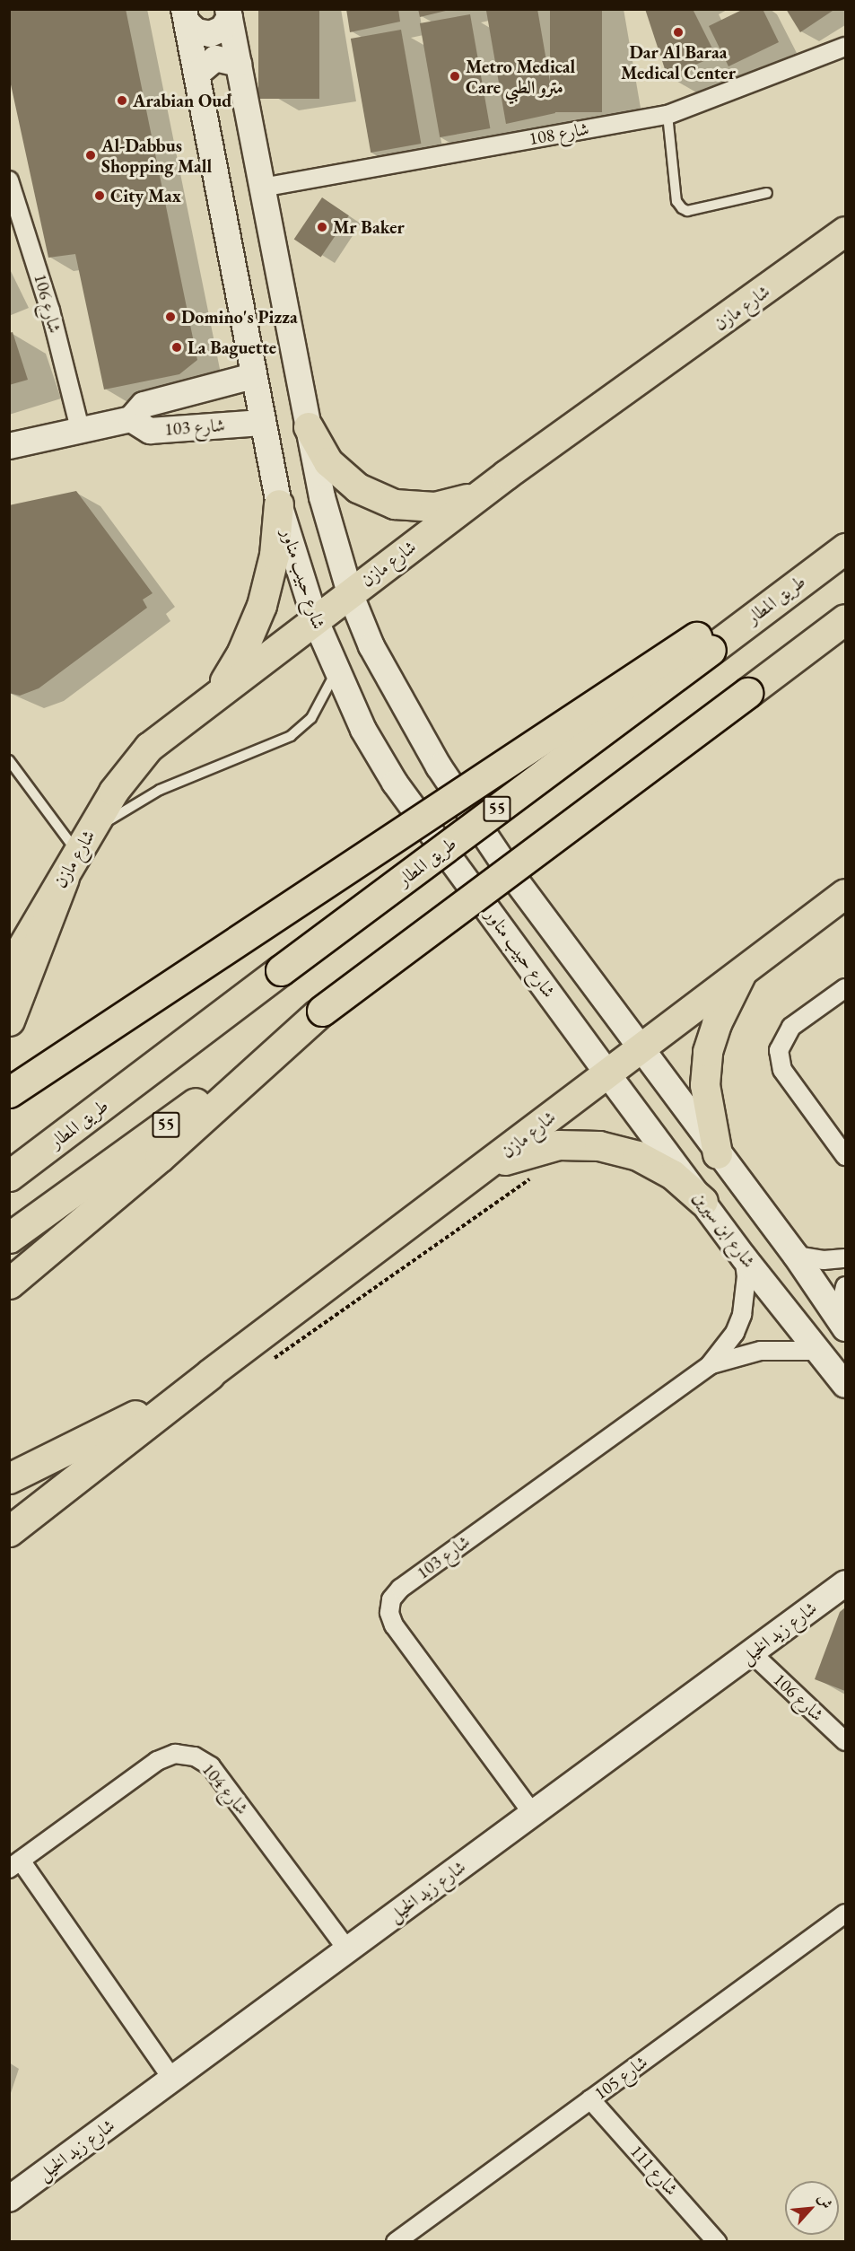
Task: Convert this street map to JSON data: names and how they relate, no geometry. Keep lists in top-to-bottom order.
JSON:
{
  "streets": {
    "highway": ["طريق المطار", "55"],
    "main road": ["شارع مازن"],
    "street": [
      "شارع 108",
      "شارع 106",
      "شارع 103",
      "شارع حبيب مناور",
      "شارع ابن سيرين",
      "شارع زيد الخيل",
      "شارع 104",
      "شارع 105",
      "شارع 111"
    ]
  },
  "crossings": [
    ["شارع 106", "شارع 103"],
    ["شارع 106", "شارع زيد الخيل"],
    ["شارع مازن", "شارع حبيب مناور"],
    ["شارع مازن", "شارع ابن سيرين"],
    ["شارع 103", "شارع حبيب مناور"],
    ["شارع 103", "شارع ابن سيرين"],
    ["شارع 103", "شارع زيد الخيل"],
    ["شارع حبيب مناور", "شارع ابن سيرين"],
    ["شارع زيد الخيل", "شارع 104"],
    ["شارع 105", "شارع 111"]
  ],
  "places": [
    "Dar Al Baraa Medical Center",
    "Metro Medical Care مترو الطبي",
    "Arabian Oud",
    "Al-Dabbus Shopping Mall",
    "City Max",
    "Mr Baker",
    "Domino's Pizza",
    "La Baguette"
  ],
  "north": "top right"
}
